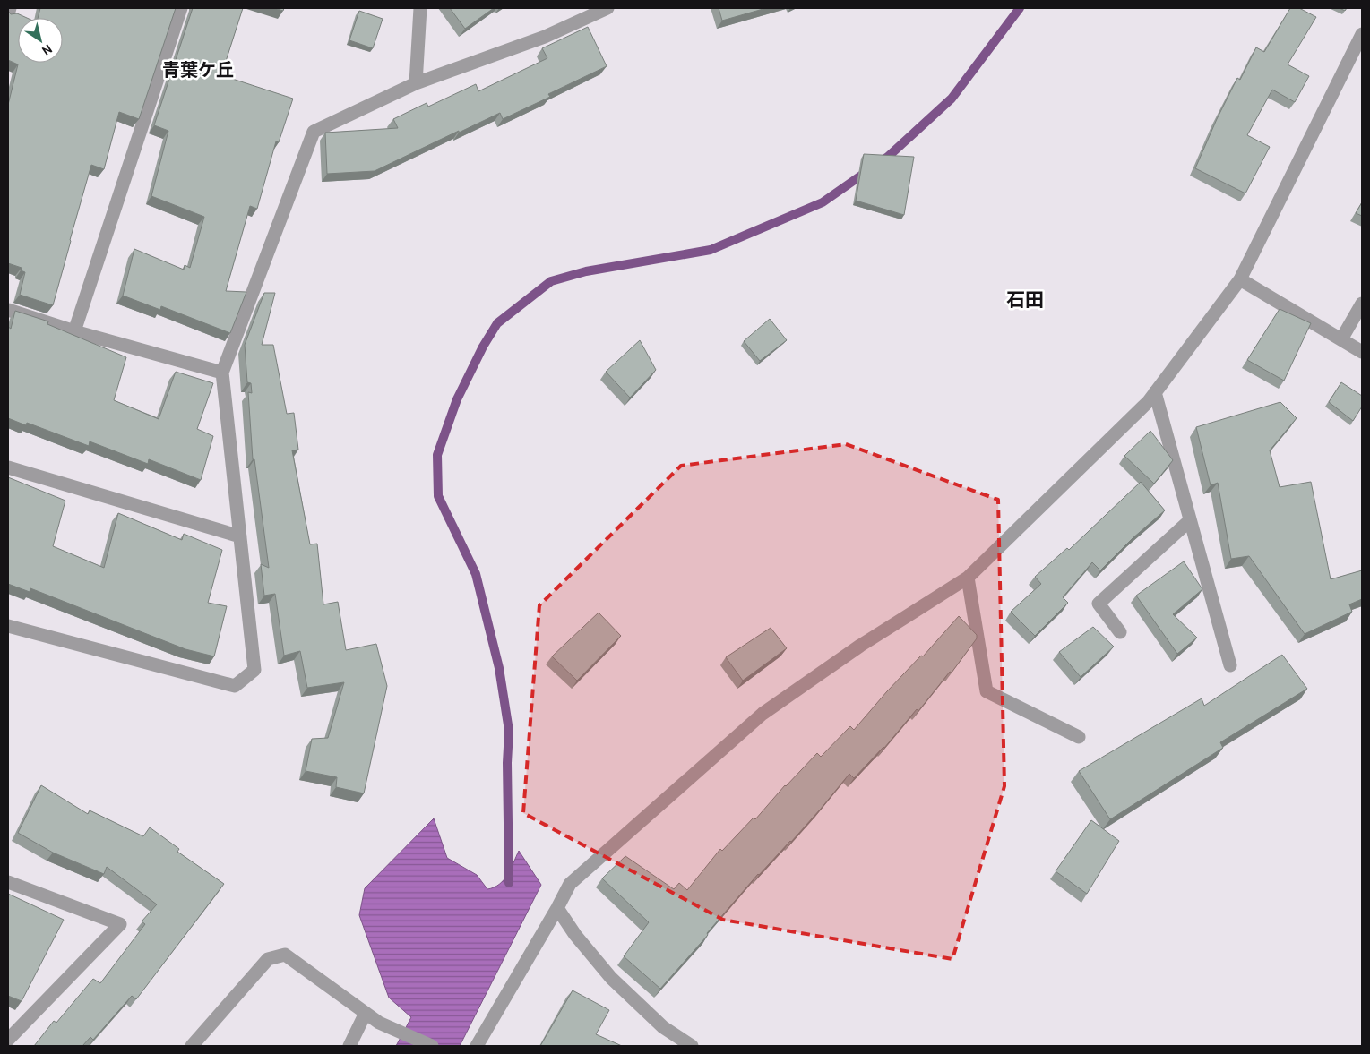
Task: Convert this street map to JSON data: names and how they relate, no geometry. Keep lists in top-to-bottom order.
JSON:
{
  "districts": ["青葉ケ丘", "石田"],
  "north": "bottom right"
}
